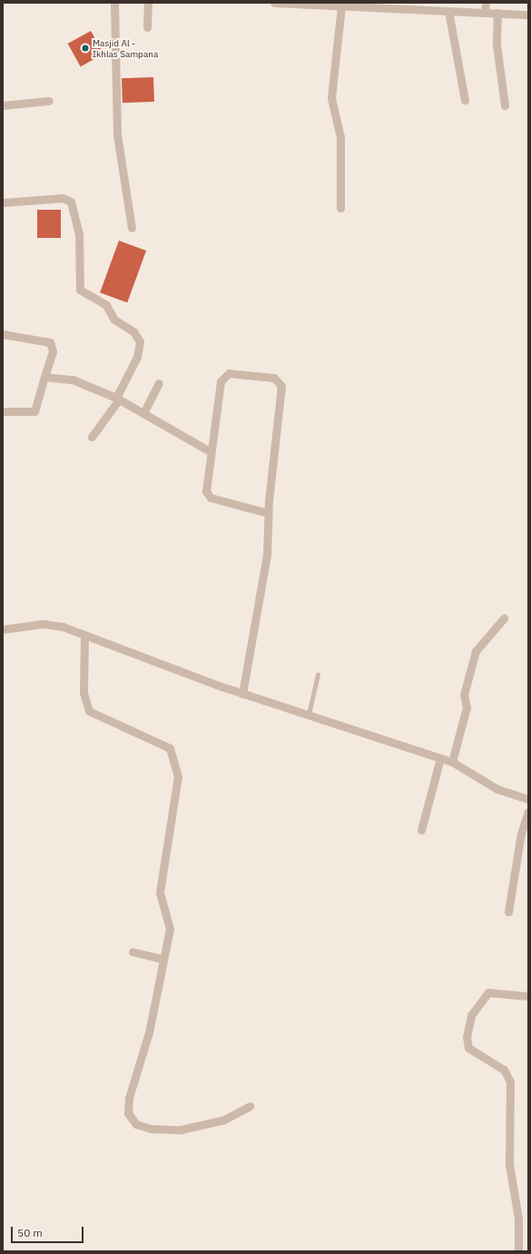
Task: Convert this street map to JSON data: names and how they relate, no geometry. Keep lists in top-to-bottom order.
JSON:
{
  "places": ["Masjid Al - Ikhlas Sampana"],
  "scale_bar": "50 m"
}
